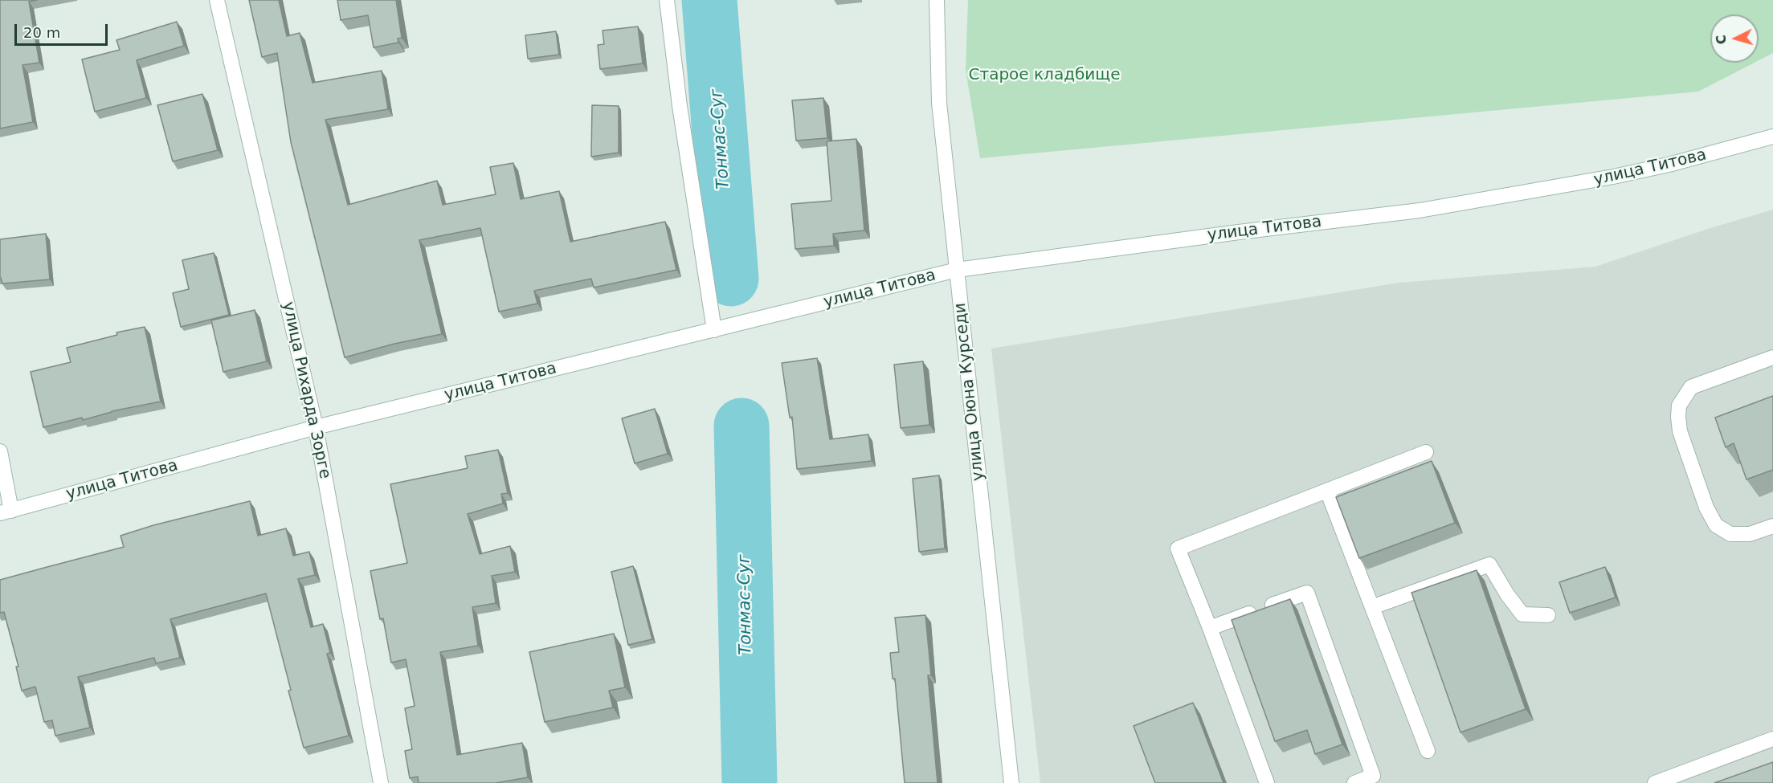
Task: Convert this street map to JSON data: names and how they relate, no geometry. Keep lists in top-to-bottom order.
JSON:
{
  "streets": {
    "street": ["улица Титова", "улица Рихарда Зорге", "улица Оюна Курседи"]
  },
  "crossings": [
    ["улица Титова", "улица Рихарда Зорге"],
    ["улица Титова", "улица Оюна Курседи"]
  ],
  "water": ["Тонмас-Суг"],
  "parks": ["Старое кладбище"],
  "scale_bar": "20 m",
  "north": "left"
}
